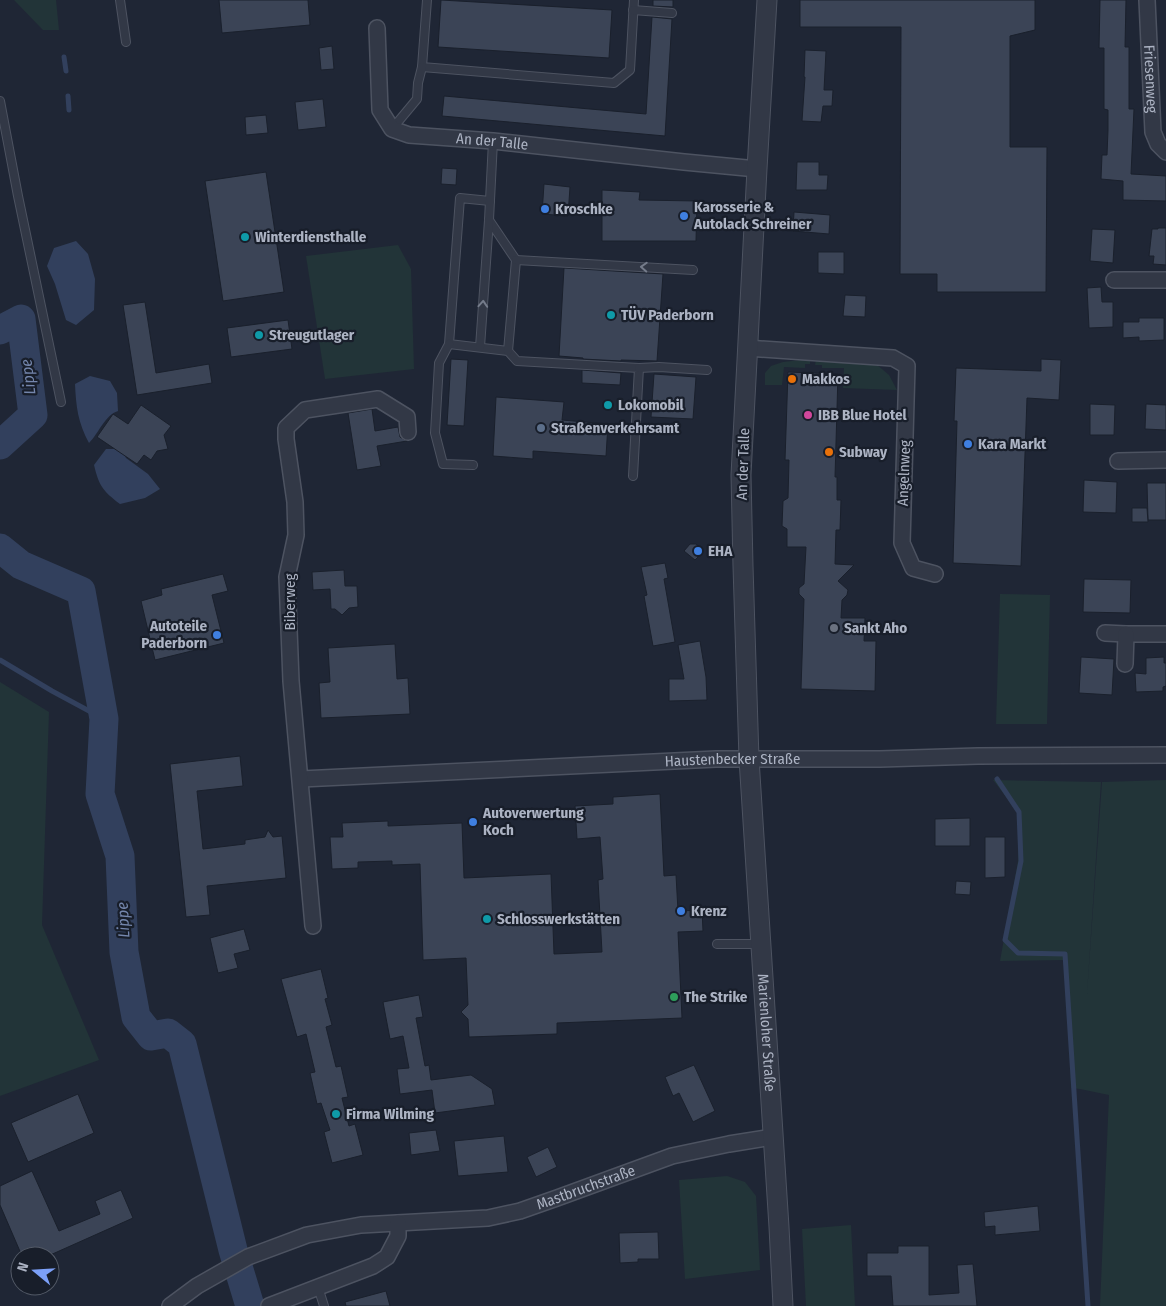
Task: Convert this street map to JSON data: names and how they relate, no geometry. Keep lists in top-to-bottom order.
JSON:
{
  "streets": {
    "street": [
      "Friesenweg",
      "An der Talle",
      "Angelnweg",
      "Biberweg",
      "Haustenbecker Straße",
      "Marienloher Straße",
      "Mastbruchstraße"
    ]
  },
  "crossings": [
    ["An der Talle", "Angelnweg"],
    ["An der Talle", "Haustenbecker Straße"],
    ["An der Talle", "Marienloher Straße"],
    ["Biberweg", "Haustenbecker Straße"],
    ["Haustenbecker Straße", "Marienloher Straße"],
    ["Marienloher Straße", "Mastbruchstraße"]
  ],
  "water": ["Lippe"],
  "places": [
    "Kroschke",
    "Karosserie & Autolack Schreiner",
    "Winterdiensthalle",
    "TÜV Paderborn",
    "Streugutlager",
    "Makkos",
    "Lokomobil",
    "IBB Blue Hotel",
    "Straßenverkehrsamt",
    "Kara Markt",
    "Subway",
    "EHA",
    "Sankt Aho",
    "Autoteile Paderborn",
    "Autoverwertung Koch",
    "Krenz",
    "Schlosswerkstätten",
    "The Strike",
    "Firma Wilming"
  ],
  "north": "left"
}
